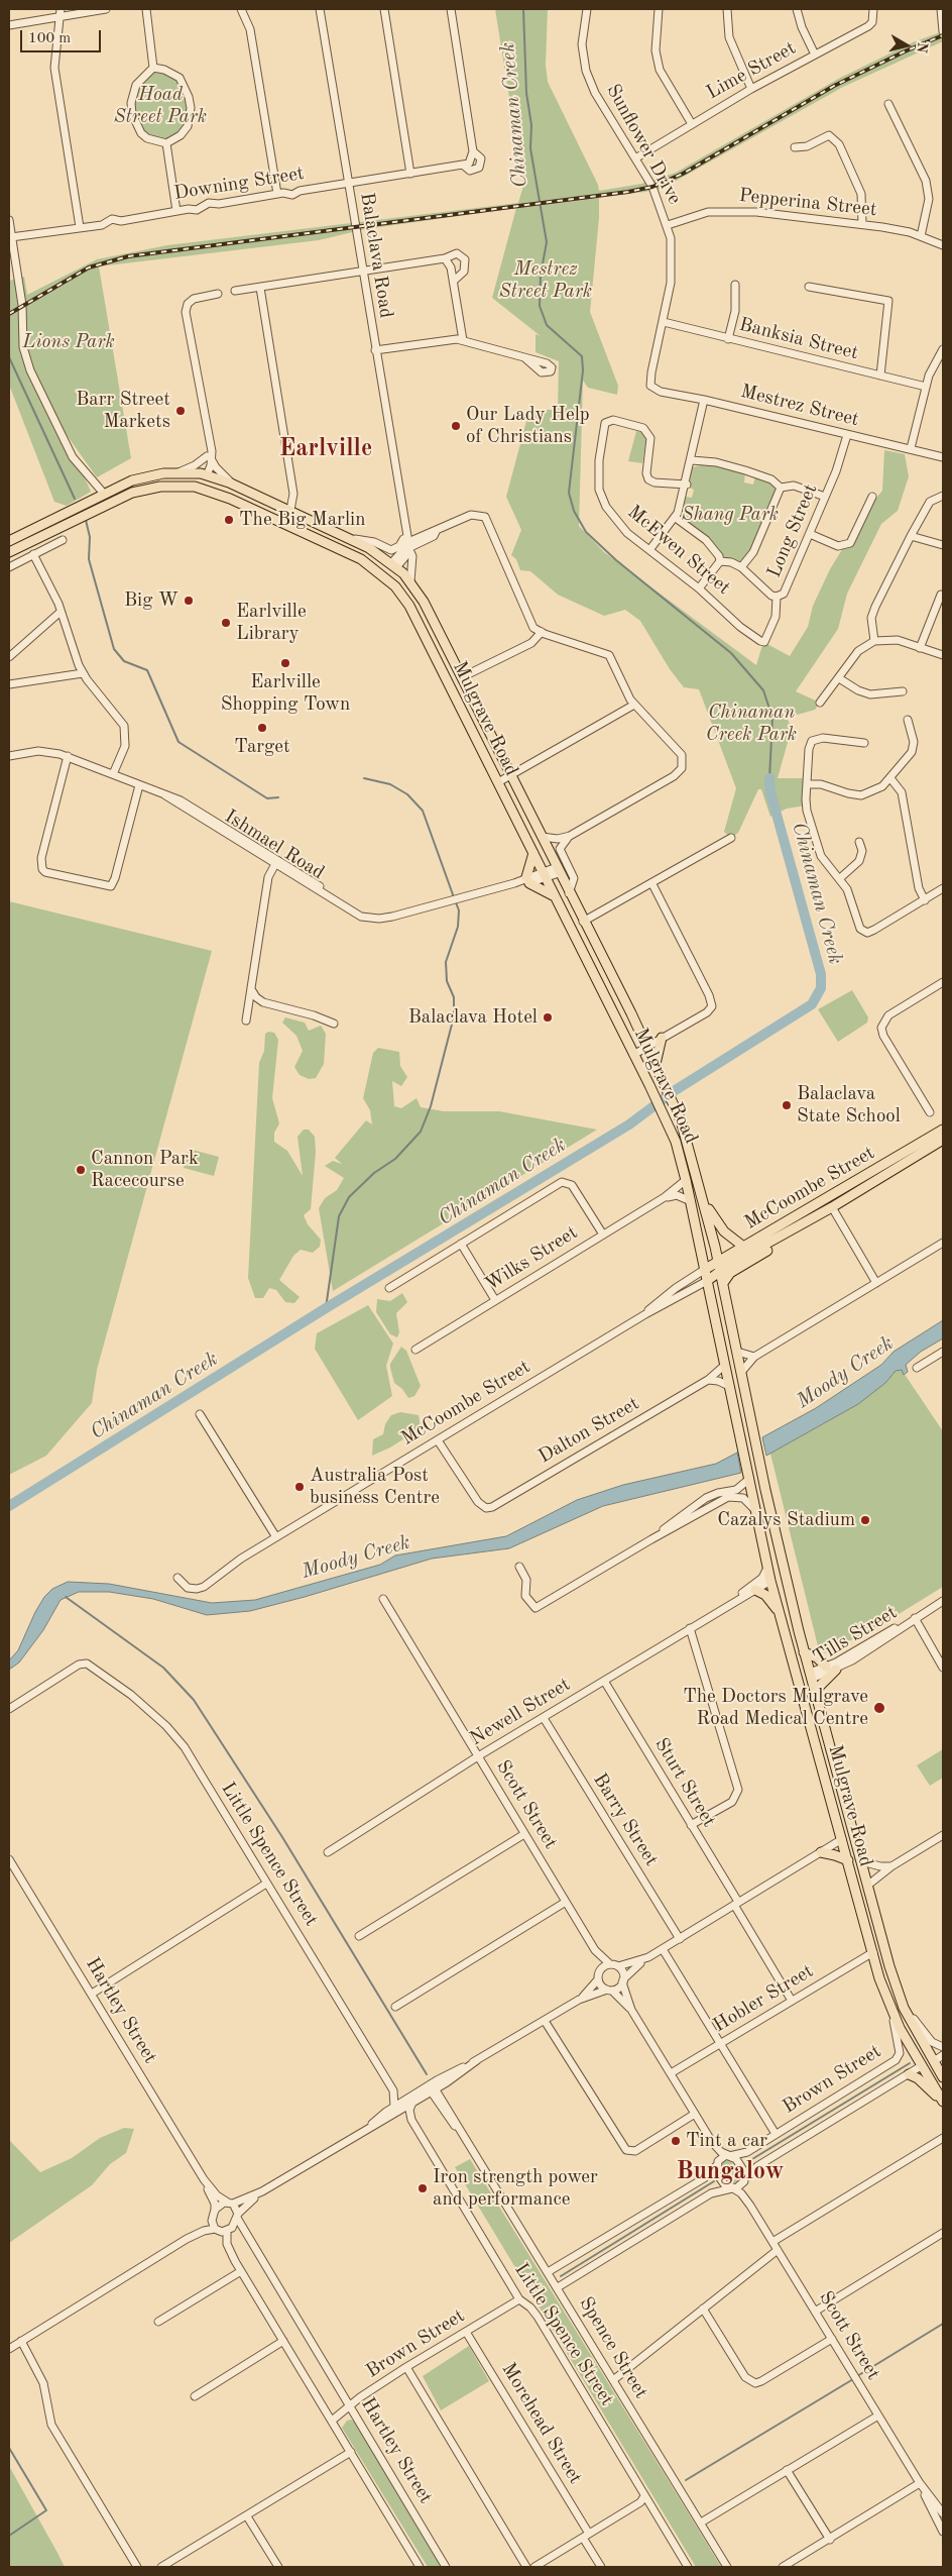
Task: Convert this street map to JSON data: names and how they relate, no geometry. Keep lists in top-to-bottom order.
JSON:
{
  "streets": {
    "main road": ["Mulgrave Road", "McCoombe Street", "Brown Street"],
    "street": [
      "Lime Street",
      "Sunflower Drive",
      "Downing Street",
      "Pepperina Street",
      "Balaclava Road",
      "Banksia Street",
      "Mestrez Street",
      "Long Street",
      "McEwen Street",
      "Ishmael Road",
      "Wilks Street",
      "Dalton Street",
      "Tills Street",
      "Newell Street",
      "Sturt Street",
      "Scott Street",
      "Barry Street",
      "Little Spence Street",
      "Hobler Street",
      "Hartley Street",
      "Spence Street",
      "Morehead Street"
    ]
  },
  "crossings": [
    ["Lime Street", "Sunflower Drive"],
    ["Sunflower Drive", "Pepperina Street"],
    ["Sunflower Drive", "Banksia Street"],
    ["Sunflower Drive", "Mestrez Street"],
    ["Downing Street", "Balaclava Road"],
    ["Balaclava Road", "Mulgrave Road"],
    ["Mestrez Street", "Long Street"],
    ["Long Street", "McEwen Street"],
    ["Mulgrave Road", "Ishmael Road"],
    ["Mulgrave Road", "McCoombe Street"],
    ["Mulgrave Road", "Wilks Street"],
    ["Mulgrave Road", "Dalton Street"],
    ["Mulgrave Road", "Tills Street"],
    ["Mulgrave Road", "Newell Street"],
    ["Mulgrave Road", "Hobler Street"],
    ["Mulgrave Road", "Brown Street"],
    ["McCoombe Street", "Dalton Street"],
    ["Newell Street", "Sturt Street"],
    ["Newell Street", "Scott Street"],
    ["Newell Street", "Barry Street"],
    ["Sturt Street", "Hobler Street"],
    ["Scott Street", "Brown Street"],
    ["Little Spence Street", "Brown Street"],
    ["Hartley Street", "Brown Street"],
    ["Brown Street", "Morehead Street"]
  ],
  "districts": ["Earlville", "Bungalow"],
  "water": ["Chinaman Creek", "Moody Creek"],
  "parks": [
    "Hoad Street Park",
    "Mestrez Street Park",
    "Lions Park",
    "Shang Park",
    "Chinaman Creek Park"
  ],
  "places": [
    "Barr Street Markets",
    "Our Lady Help of Christians",
    "The Big Marlin",
    "Big W",
    "Earlville Library",
    "Earlville Shopping Town",
    "Target",
    "Balaclava Hotel",
    "Balaclava State School",
    "Cannon Park Racecourse",
    "Australia Post business Centre",
    "Cazalys Stadium",
    "The Doctors Mulgrave Road Medical Centre",
    "Tint a car",
    "Iron strength power and performance"
  ],
  "scale_bar": "100 m",
  "north": "right"
}
